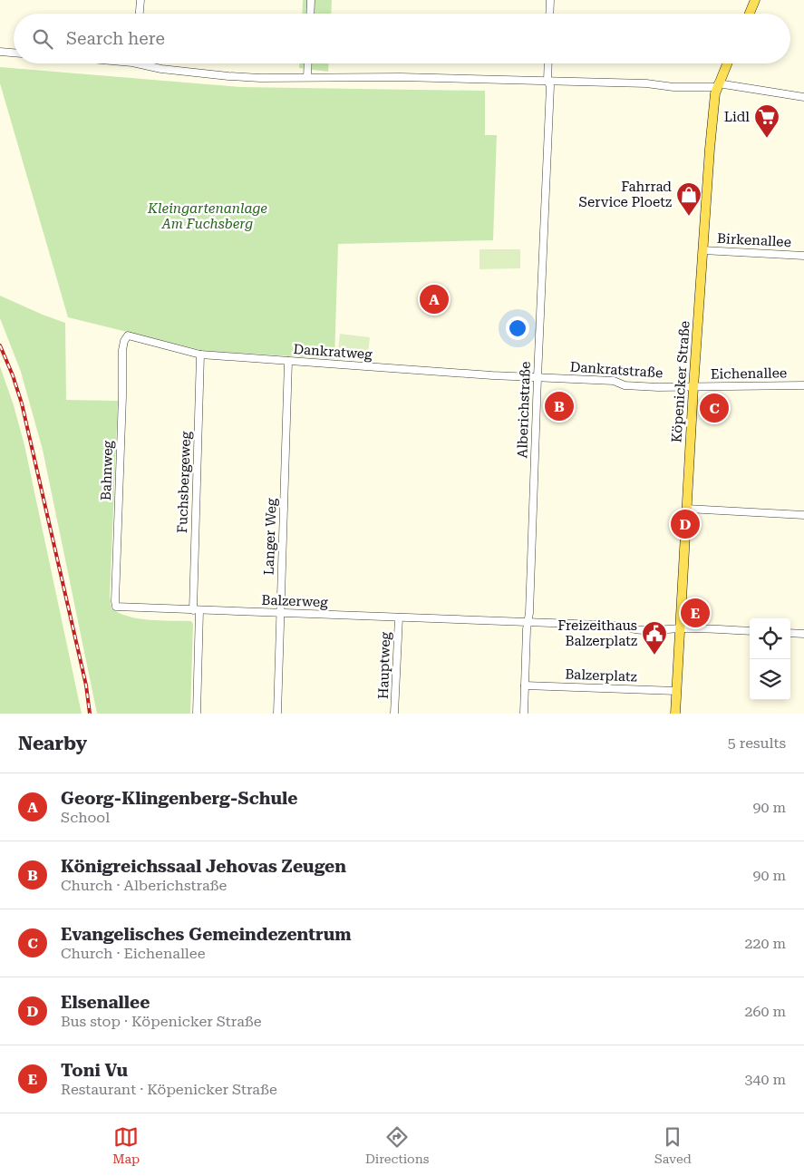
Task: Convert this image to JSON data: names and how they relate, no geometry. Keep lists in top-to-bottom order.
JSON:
{
  "streets": {
    "main road": ["Köpenicker Straße"],
    "street": [
      "Birkenallee",
      "Dankratweg",
      "Dankratstraße",
      "Eichenallee",
      "Alberichstraße",
      "Bahnweg",
      "Fuchsbergeweg",
      "Langer Weg",
      "Balzerweg",
      "Hauptweg",
      "Balzerplatz"
    ]
  },
  "crossings": [
    ["Birkenallee", "Köpenicker Straße"],
    ["Dankratweg", "Dankratstraße"],
    ["Dankratweg", "Alberichstraße"],
    ["Dankratweg", "Bahnweg"],
    ["Dankratweg", "Fuchsbergeweg"],
    ["Dankratweg", "Langer Weg"],
    ["Dankratstraße", "Eichenallee"],
    ["Dankratstraße", "Köpenicker Straße"],
    ["Dankratstraße", "Alberichstraße"],
    ["Eichenallee", "Köpenicker Straße"],
    ["Köpenicker Straße", "Balzerweg"],
    ["Köpenicker Straße", "Balzerplatz"],
    ["Alberichstraße", "Balzerweg"],
    ["Alberichstraße", "Balzerplatz"],
    ["Bahnweg", "Balzerweg"],
    ["Fuchsbergeweg", "Balzerweg"],
    ["Langer Weg", "Balzerweg"],
    ["Balzerweg", "Hauptweg"]
  ],
  "parks": ["Kleingartenanlage Am Fuchsberg"],
  "places": {
    "supermarket": ["Lidl"],
    "shop": ["Fahrrad Service Ploetz"],
    "public building": ["Freizeithaus Balzerplatz"]
  },
  "page": {
    "search": "Search here",
    "pins": [
      "A",
      "B",
      "C",
      "D",
      "E"
    ],
    "heading": ["Nearby", "5 results"],
    "list": [
      {
        "mark": "A",
        "name": "Georg-Klingenberg-Schule",
        "note": "School",
        "value": "90 m"
      },
      {
        "mark": "B",
        "name": "Königreichssaal Jehovas Zeugen",
        "note": "Church · Alberichstraße",
        "value": "90 m"
      },
      {
        "mark": "C",
        "name": "Evangelisches Gemeindezentrum",
        "note": "Church · Eichenallee",
        "value": "220 m"
      },
      {
        "mark": "D",
        "name": "Elsenallee",
        "note": "Bus stop · Köpenicker Straße",
        "value": "260 m"
      },
      {
        "mark": "E",
        "name": "Toni Vu",
        "note": "Restaurant · Köpenicker Straße",
        "value": "340 m"
      }
    ],
    "nav": ["Map", "Directions", "Saved"]
  }
}
